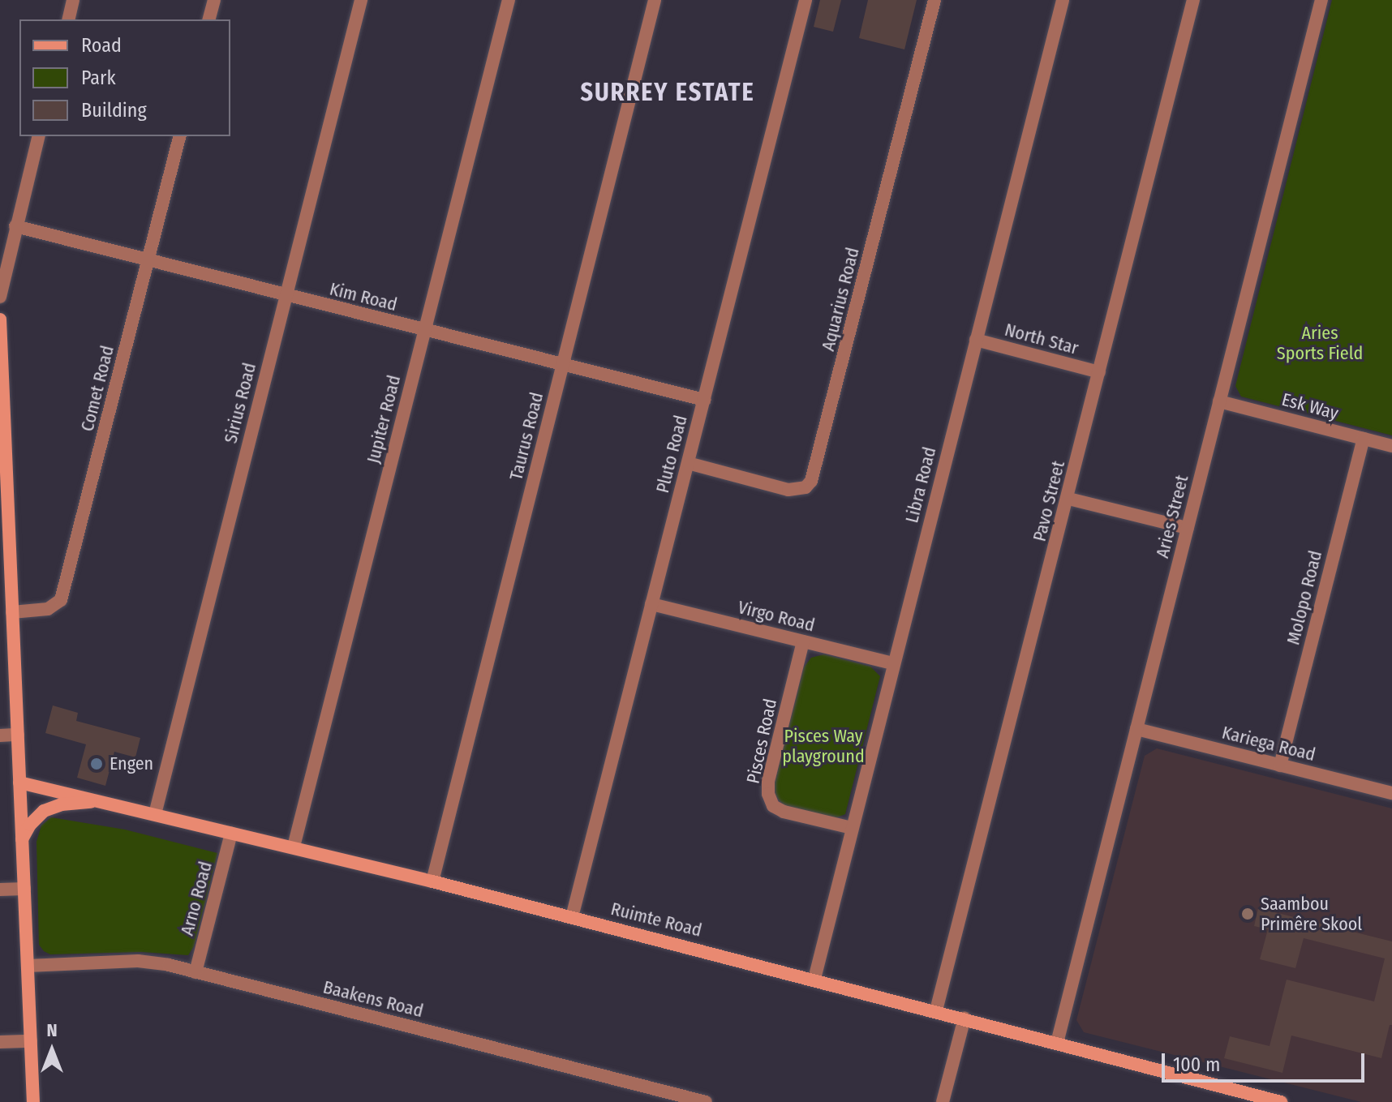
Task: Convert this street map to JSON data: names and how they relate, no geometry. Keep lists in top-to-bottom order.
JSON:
{
  "streets": {
    "street": [
      "Kim Road",
      "Aquarius Road",
      "North Star",
      "Comet Road",
      "Sirius Road",
      "Esk Way",
      "Jupiter Road",
      "Taurus Road",
      "Pluto Road",
      "Libra Road",
      "Pavo Street",
      "Aries Street",
      "Molopo Road",
      "Virgo Road",
      "Pisces Road",
      "Kariega Road",
      "Arno Road",
      "Ruimte Road",
      "Baakens Road"
    ]
  },
  "crossings": [
    ["Kim Road", "Comet Road"],
    ["Kim Road", "Sirius Road"],
    ["Kim Road", "Jupiter Road"],
    ["Kim Road", "Taurus Road"],
    ["Kim Road", "Pluto Road"],
    ["Aquarius Road", "Pluto Road"],
    ["North Star", "Libra Road"],
    ["North Star", "Pavo Street"],
    ["Sirius Road", "Ruimte Road"],
    ["Esk Way", "Aries Street"],
    ["Esk Way", "Molopo Road"],
    ["Jupiter Road", "Ruimte Road"],
    ["Taurus Road", "Ruimte Road"],
    ["Pluto Road", "Virgo Road"],
    ["Pluto Road", "Ruimte Road"],
    ["Libra Road", "Virgo Road"],
    ["Libra Road", "Pisces Road"],
    ["Libra Road", "Ruimte Road"],
    ["Pavo Street", "Ruimte Road"],
    ["Aries Street", "Kariega Road"],
    ["Aries Street", "Ruimte Road"],
    ["Molopo Road", "Kariega Road"],
    ["Virgo Road", "Pisces Road"],
    ["Arno Road", "Ruimte Road"],
    ["Arno Road", "Baakens Road"]
  ],
  "districts": ["SURREY ESTATE"],
  "parks": ["Aries Sports Field", "Pisces Way playground"],
  "places": ["Engen", "Saambou Primêre Skool"],
  "legend": ["Road", "Park", "Building"],
  "scale_bar": "100 m",
  "north": "top"
}
